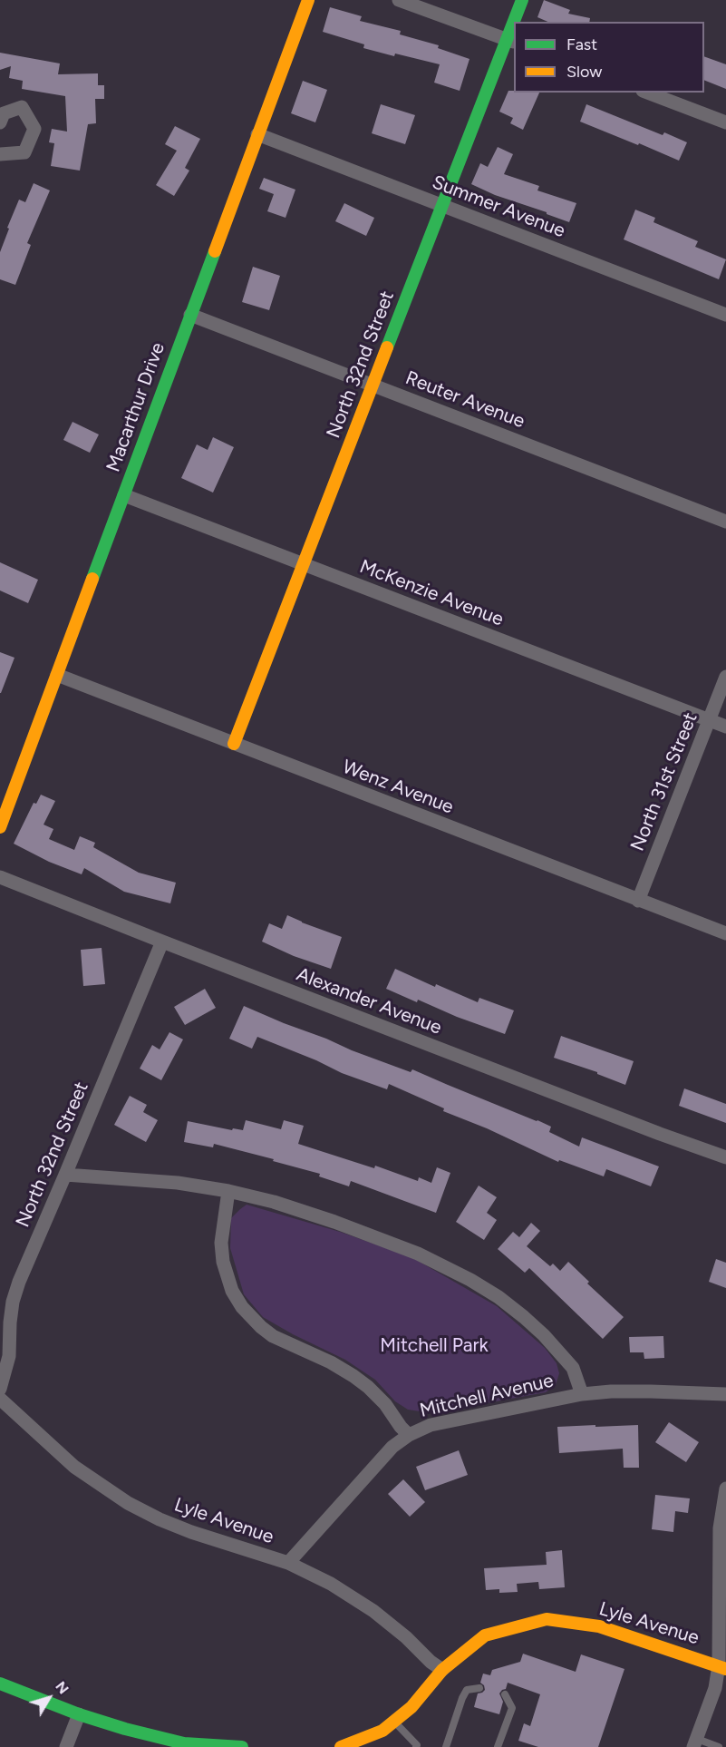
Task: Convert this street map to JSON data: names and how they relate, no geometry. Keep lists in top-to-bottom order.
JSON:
{
  "streets": {
    "main road": ["North 32nd Street", "Macarthur Drive", "Lyle Avenue"],
    "street": [
      "Summer Avenue",
      "Reuter Avenue",
      "McKenzie Avenue",
      "North 31st Street",
      "Wenz Avenue",
      "Alexander Avenue",
      "Mitchell Avenue"
    ]
  },
  "crossings": [
    ["Summer Avenue", "North 32nd Street"],
    ["Summer Avenue", "Macarthur Drive"],
    ["North 32nd Street", "Reuter Avenue"],
    ["North 32nd Street", "McKenzie Avenue"],
    ["North 32nd Street", "Wenz Avenue"],
    ["North 32nd Street", "Alexander Avenue"],
    ["North 32nd Street", "Mitchell Avenue"],
    ["Reuter Avenue", "Macarthur Drive"],
    ["Macarthur Drive", "McKenzie Avenue"],
    ["Macarthur Drive", "Wenz Avenue"],
    ["McKenzie Avenue", "North 31st Street"],
    ["North 31st Street", "Wenz Avenue"]
  ],
  "parks": ["Mitchell Park"],
  "legend": ["Fast", "Slow"],
  "north": "top right"
}
